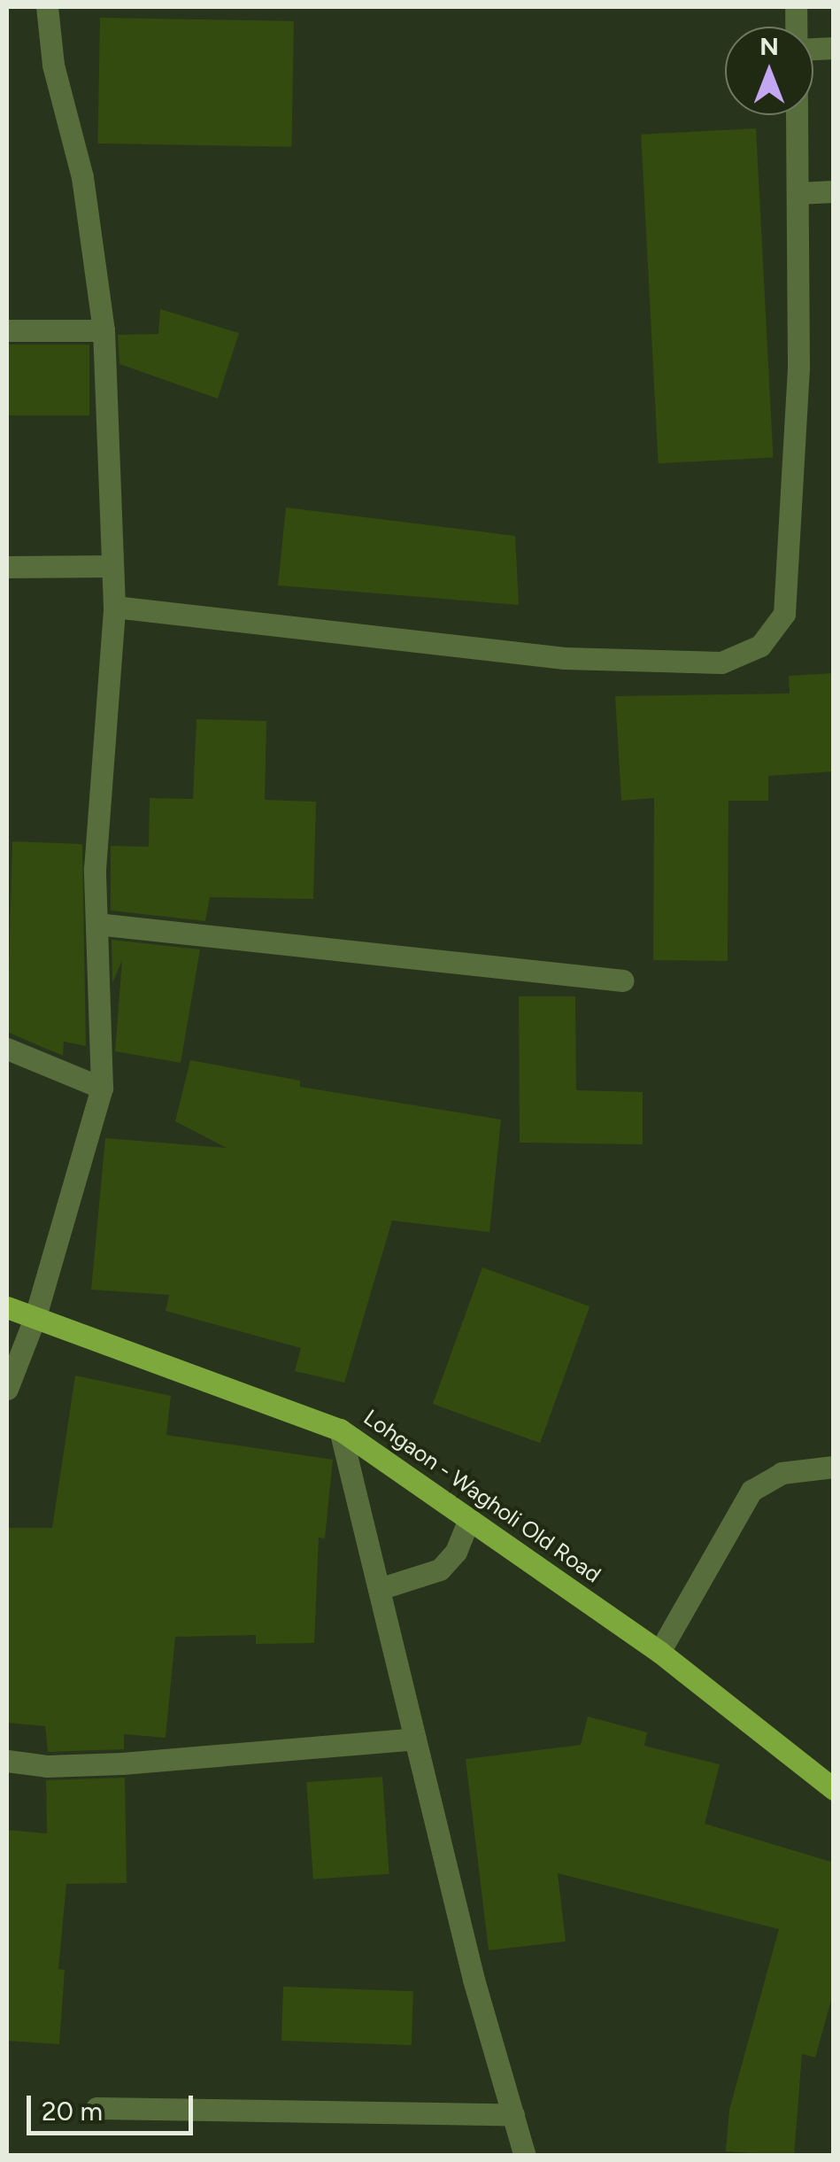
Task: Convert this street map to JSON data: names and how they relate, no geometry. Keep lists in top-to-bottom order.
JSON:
{
  "streets": {
    "main road": ["Lohgaon - Wagholi Old Road"]
  },
  "scale_bar": "20 m",
  "north": "top"
}
